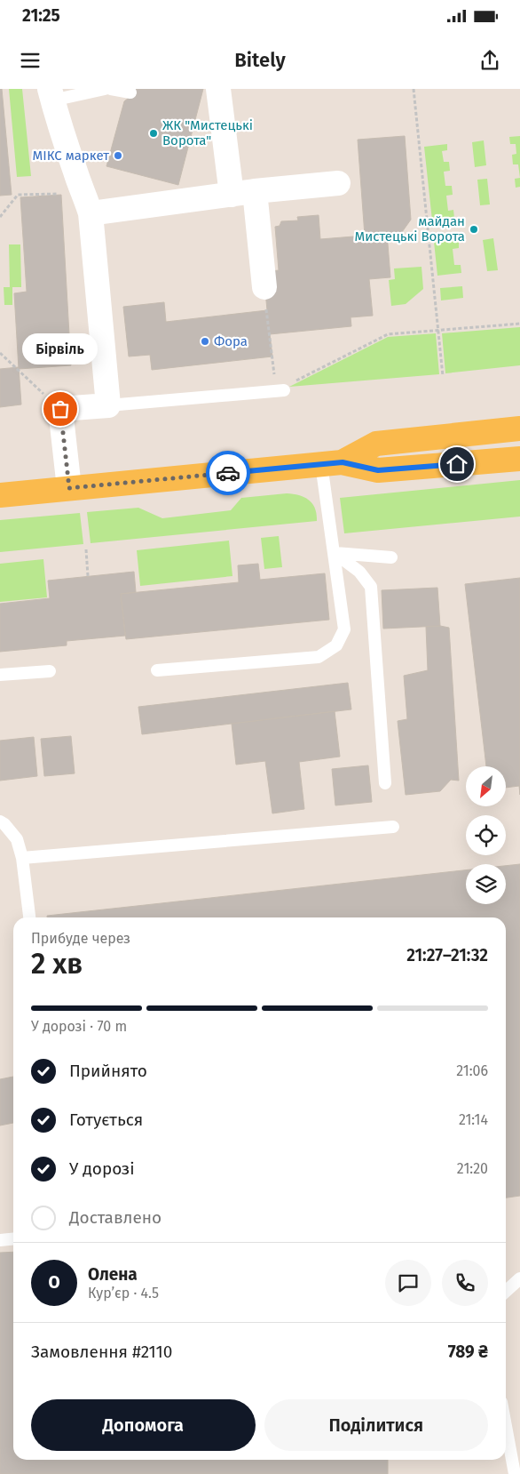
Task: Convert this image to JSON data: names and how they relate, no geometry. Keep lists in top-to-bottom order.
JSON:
{
  "places": [
    "ЖК \"Мистецькі Ворота\"",
    "МІКС маркет",
    "майдан Мистецькі Ворота",
    "Фора",
    "Бірвіль"
  ],
  "north": "bottom left",
  "page": {
    "status": "21:25",
    "header": "Bitely",
    "bubble": "Бірвіль",
    "heading": ["2 хв", "Прибуде через", "21:27–21:32"],
    "panel": [
      "Олена",
      "Кур’єр · 4.5",
      "Замовлення #2110",
      "789 ₴"
    ],
    "bar": "У дорозі · 70 m",
    "list": [
      ["Прийнято", "21:06"],
      ["Готується", "21:14"],
      ["У дорозі", "21:20"],
      "Доставлено"
    ],
    "round": "О",
    "buttons": ["Допомога", "Поділитися"]
  }
}
